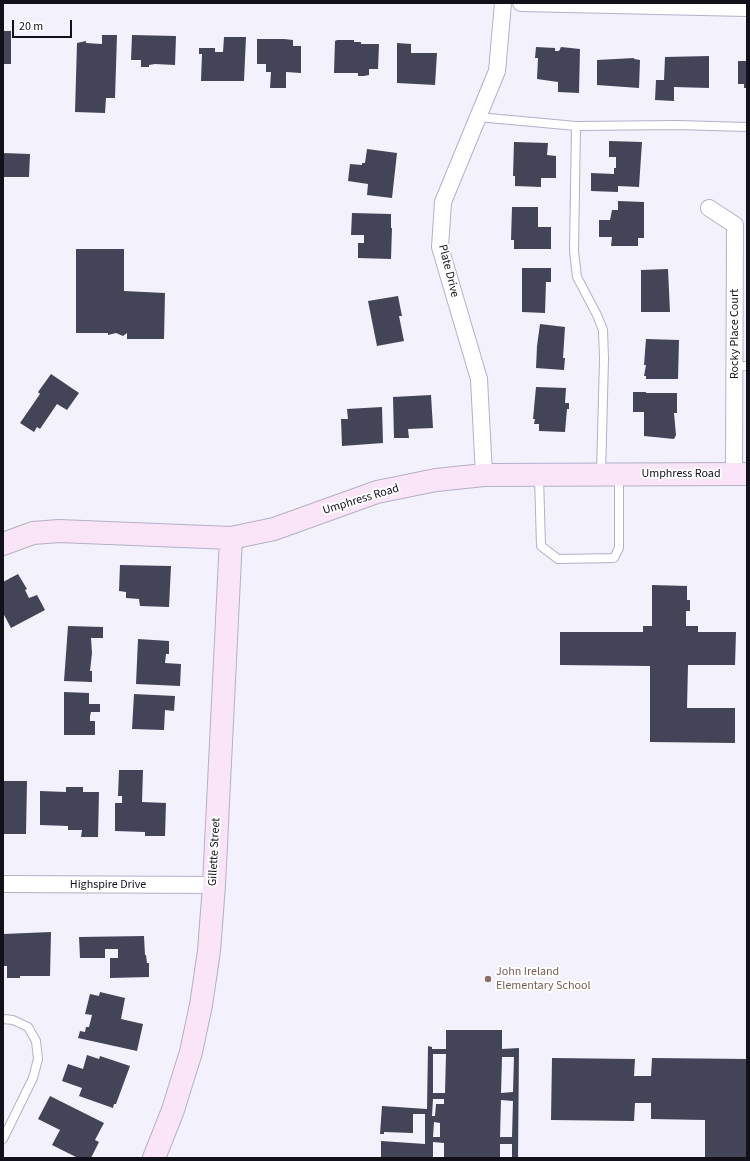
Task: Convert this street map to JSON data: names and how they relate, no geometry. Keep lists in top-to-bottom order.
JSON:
{
  "streets": {
    "street": [
      "Plate Drive",
      "Rocky Place Court",
      "Umphress Road",
      "Gillette Street",
      "Highspire Drive"
    ]
  },
  "crossings": [
    ["Plate Drive", "Umphress Road"],
    ["Rocky Place Court", "Umphress Road"],
    ["Umphress Road", "Gillette Street"],
    ["Gillette Street", "Highspire Drive"]
  ],
  "places": ["John Ireland Elementary School"],
  "scale_bar": "20 m"
}
